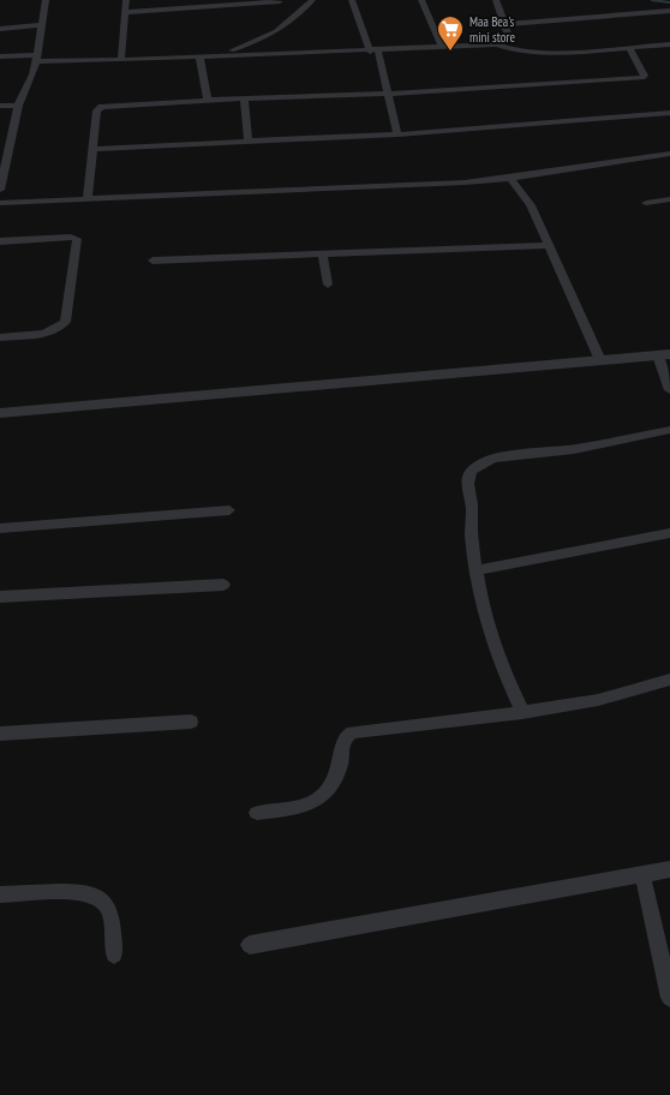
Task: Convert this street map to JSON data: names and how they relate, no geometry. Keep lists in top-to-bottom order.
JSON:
{
  "places": {
    "supermarket": ["Maa Bea's mini store"]
  }
}
